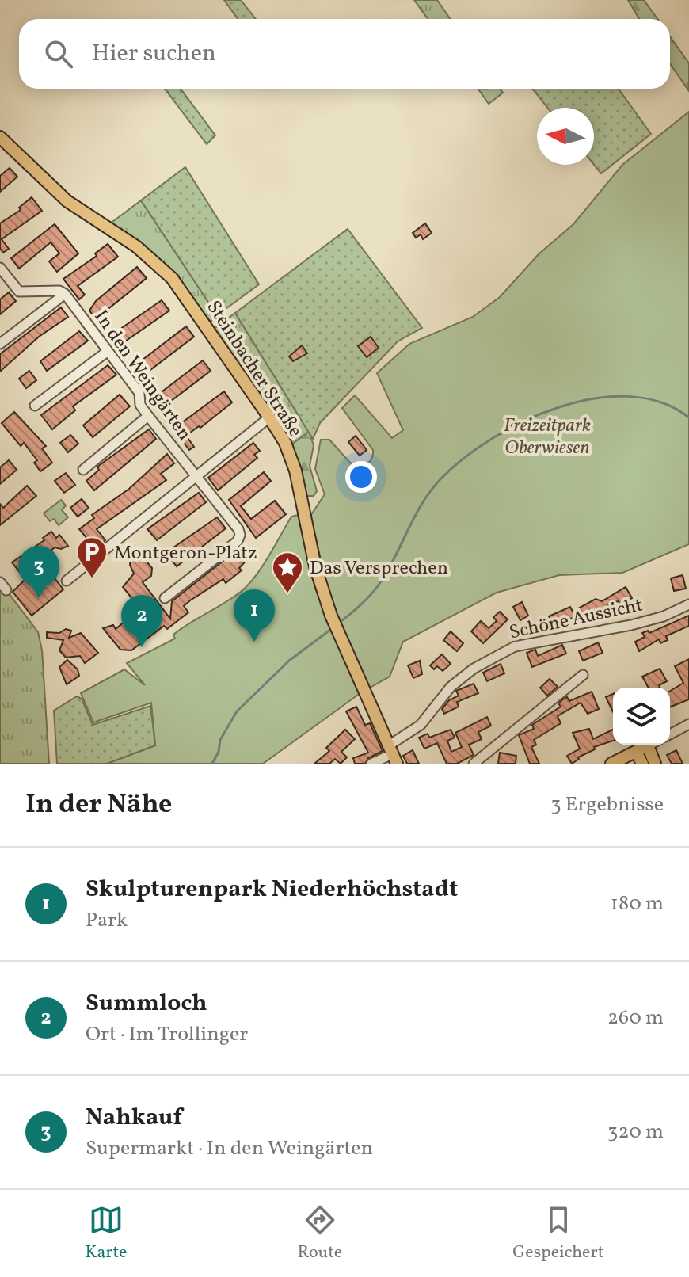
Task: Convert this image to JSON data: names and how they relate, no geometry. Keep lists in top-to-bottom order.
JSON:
{
  "streets": {
    "main road": ["Steinbacher Straße"],
    "street": ["In den Weingärten", "Schöne Aussicht"]
  },
  "crossings": [
    ["Steinbacher Straße", "Schöne Aussicht"]
  ],
  "parks": ["Freizeitpark Oberwiesen"],
  "places": {
    "parking": ["Montgeron-Platz"],
    "place": ["Das Versprechen"]
  },
  "north": "left",
  "page": {
    "search": "Hier suchen",
    "pins": ["3", "1", "2"],
    "heading": ["In der Nähe", "3 Ergebnisse"],
    "list": [
      {
        "mark": "1",
        "name": "Skulpturenpark Niederhöchstadt",
        "note": "Park",
        "value": "180 m"
      },
      {
        "mark": "2",
        "name": "Summloch",
        "note": "Ort · Im Trollinger",
        "value": "260 m"
      },
      {
        "mark": "3",
        "name": "Nahkauf",
        "note": "Supermarkt · In den Weingärten",
        "value": "320 m"
      }
    ],
    "nav": ["Karte", "Route", "Gespeichert"]
  }
}
